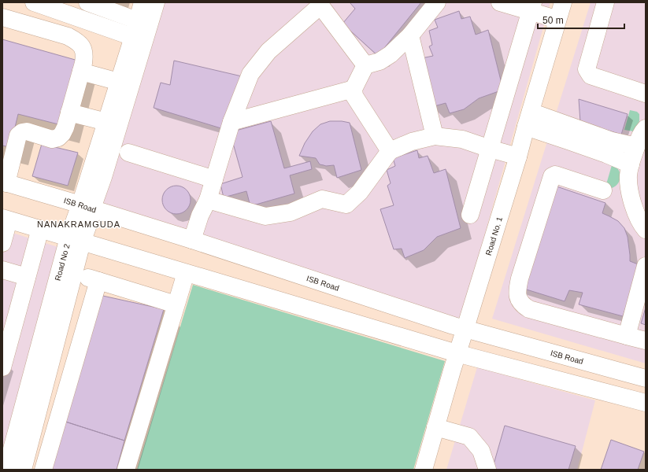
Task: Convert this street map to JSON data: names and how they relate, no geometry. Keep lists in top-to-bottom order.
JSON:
{
  "streets": {
    "street": ["ISB Road", "Road No. 1", "Road No 2"]
  },
  "crossings": [
    ["ISB Road", "Road No. 1"],
    ["ISB Road", "Road No 2"]
  ],
  "districts": ["NANAKRAMGUDA"],
  "scale_bar": "50 m"
}
